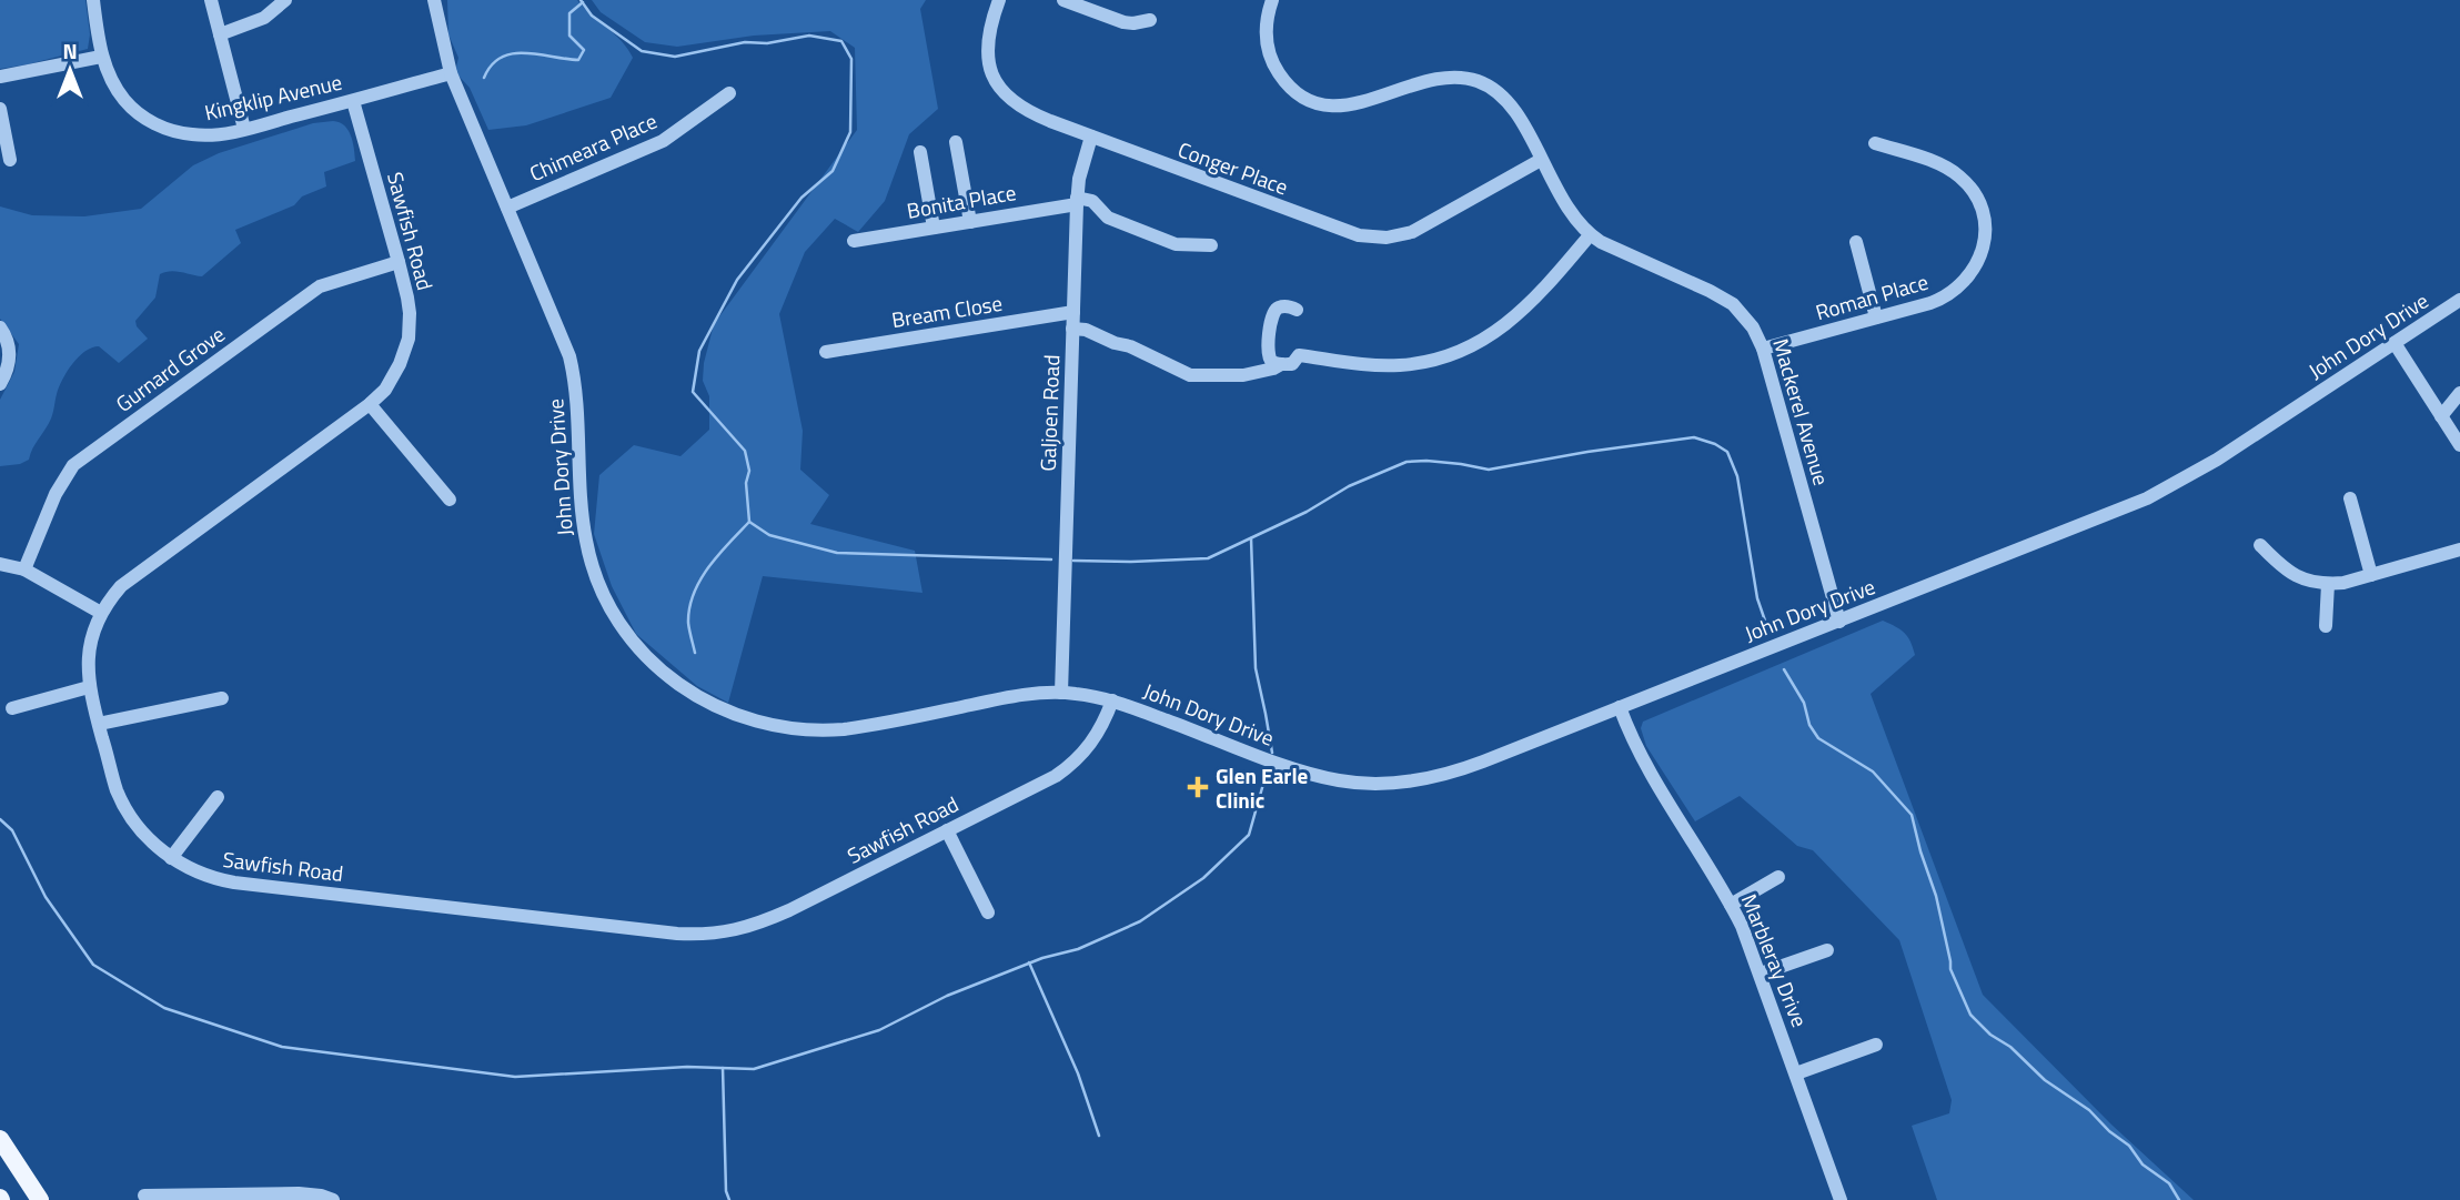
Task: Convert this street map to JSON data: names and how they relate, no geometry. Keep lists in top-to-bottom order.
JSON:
{
  "streets": {
    "street": [
      "Kingklip Avenue",
      "Chimeara Place",
      "Conger Place",
      "Bonita Place",
      "Sawfish Road",
      "Roman Place",
      "Bream Close",
      "John Dory Drive",
      "Gurnard Grove",
      "Mackerel Avenue",
      "Galjoen Road",
      "Marbleray Drive"
    ]
  },
  "crossings": [
    ["Kingklip Avenue", "Sawfish Road"],
    ["Kingklip Avenue", "John Dory Drive"],
    ["Chimeara Place", "John Dory Drive"],
    ["Conger Place", "Mackerel Avenue"],
    ["Conger Place", "Galjoen Road"],
    ["Bonita Place", "Galjoen Road"],
    ["Sawfish Road", "John Dory Drive"],
    ["Sawfish Road", "Gurnard Grove"],
    ["Roman Place", "Mackerel Avenue"],
    ["Bream Close", "Galjoen Road"],
    ["John Dory Drive", "Mackerel Avenue"],
    ["John Dory Drive", "Galjoen Road"],
    ["John Dory Drive", "Marbleray Drive"]
  ],
  "places": {
    "health": ["Glen Earle Clinic"]
  },
  "north": "top"
}
